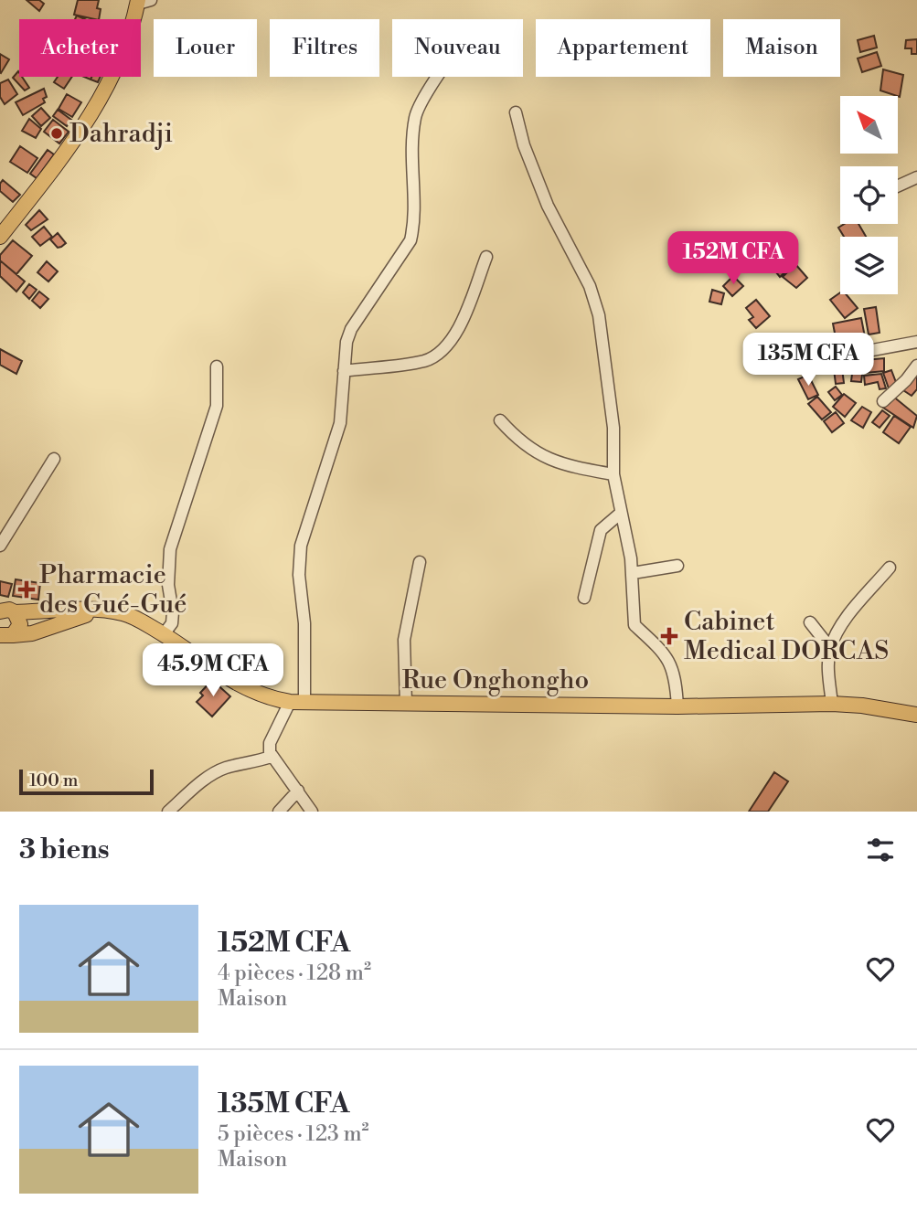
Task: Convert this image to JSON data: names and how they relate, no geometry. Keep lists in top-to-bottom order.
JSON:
{
  "streets": {
    "main road": ["Rue Onghongho"]
  },
  "places": {
    "other": ["Dahradji"],
    "health": ["Pharmacie des Gué-Gué", "Cabinet Medical DORCAS"]
  },
  "scale_bar": "100 m",
  "north": "top left",
  "page": {
    "chip": [
      "Acheter",
      "Louer",
      "Filtres",
      "Nouveau",
      "Appartement",
      "Maison"
    ],
    "price": ["152M CFA", "135M CFA", "45.9M CFA"],
    "scale": "100 m",
    "heading": "3 biens",
    "list": [
      {
        "name": "152M CFA",
        "note": "4 pièces · 128 m² · Maison"
      },
      {
        "name": "135M CFA",
        "note": "5 pièces · 123 m² · Maison"
      }
    ]
  }
}
